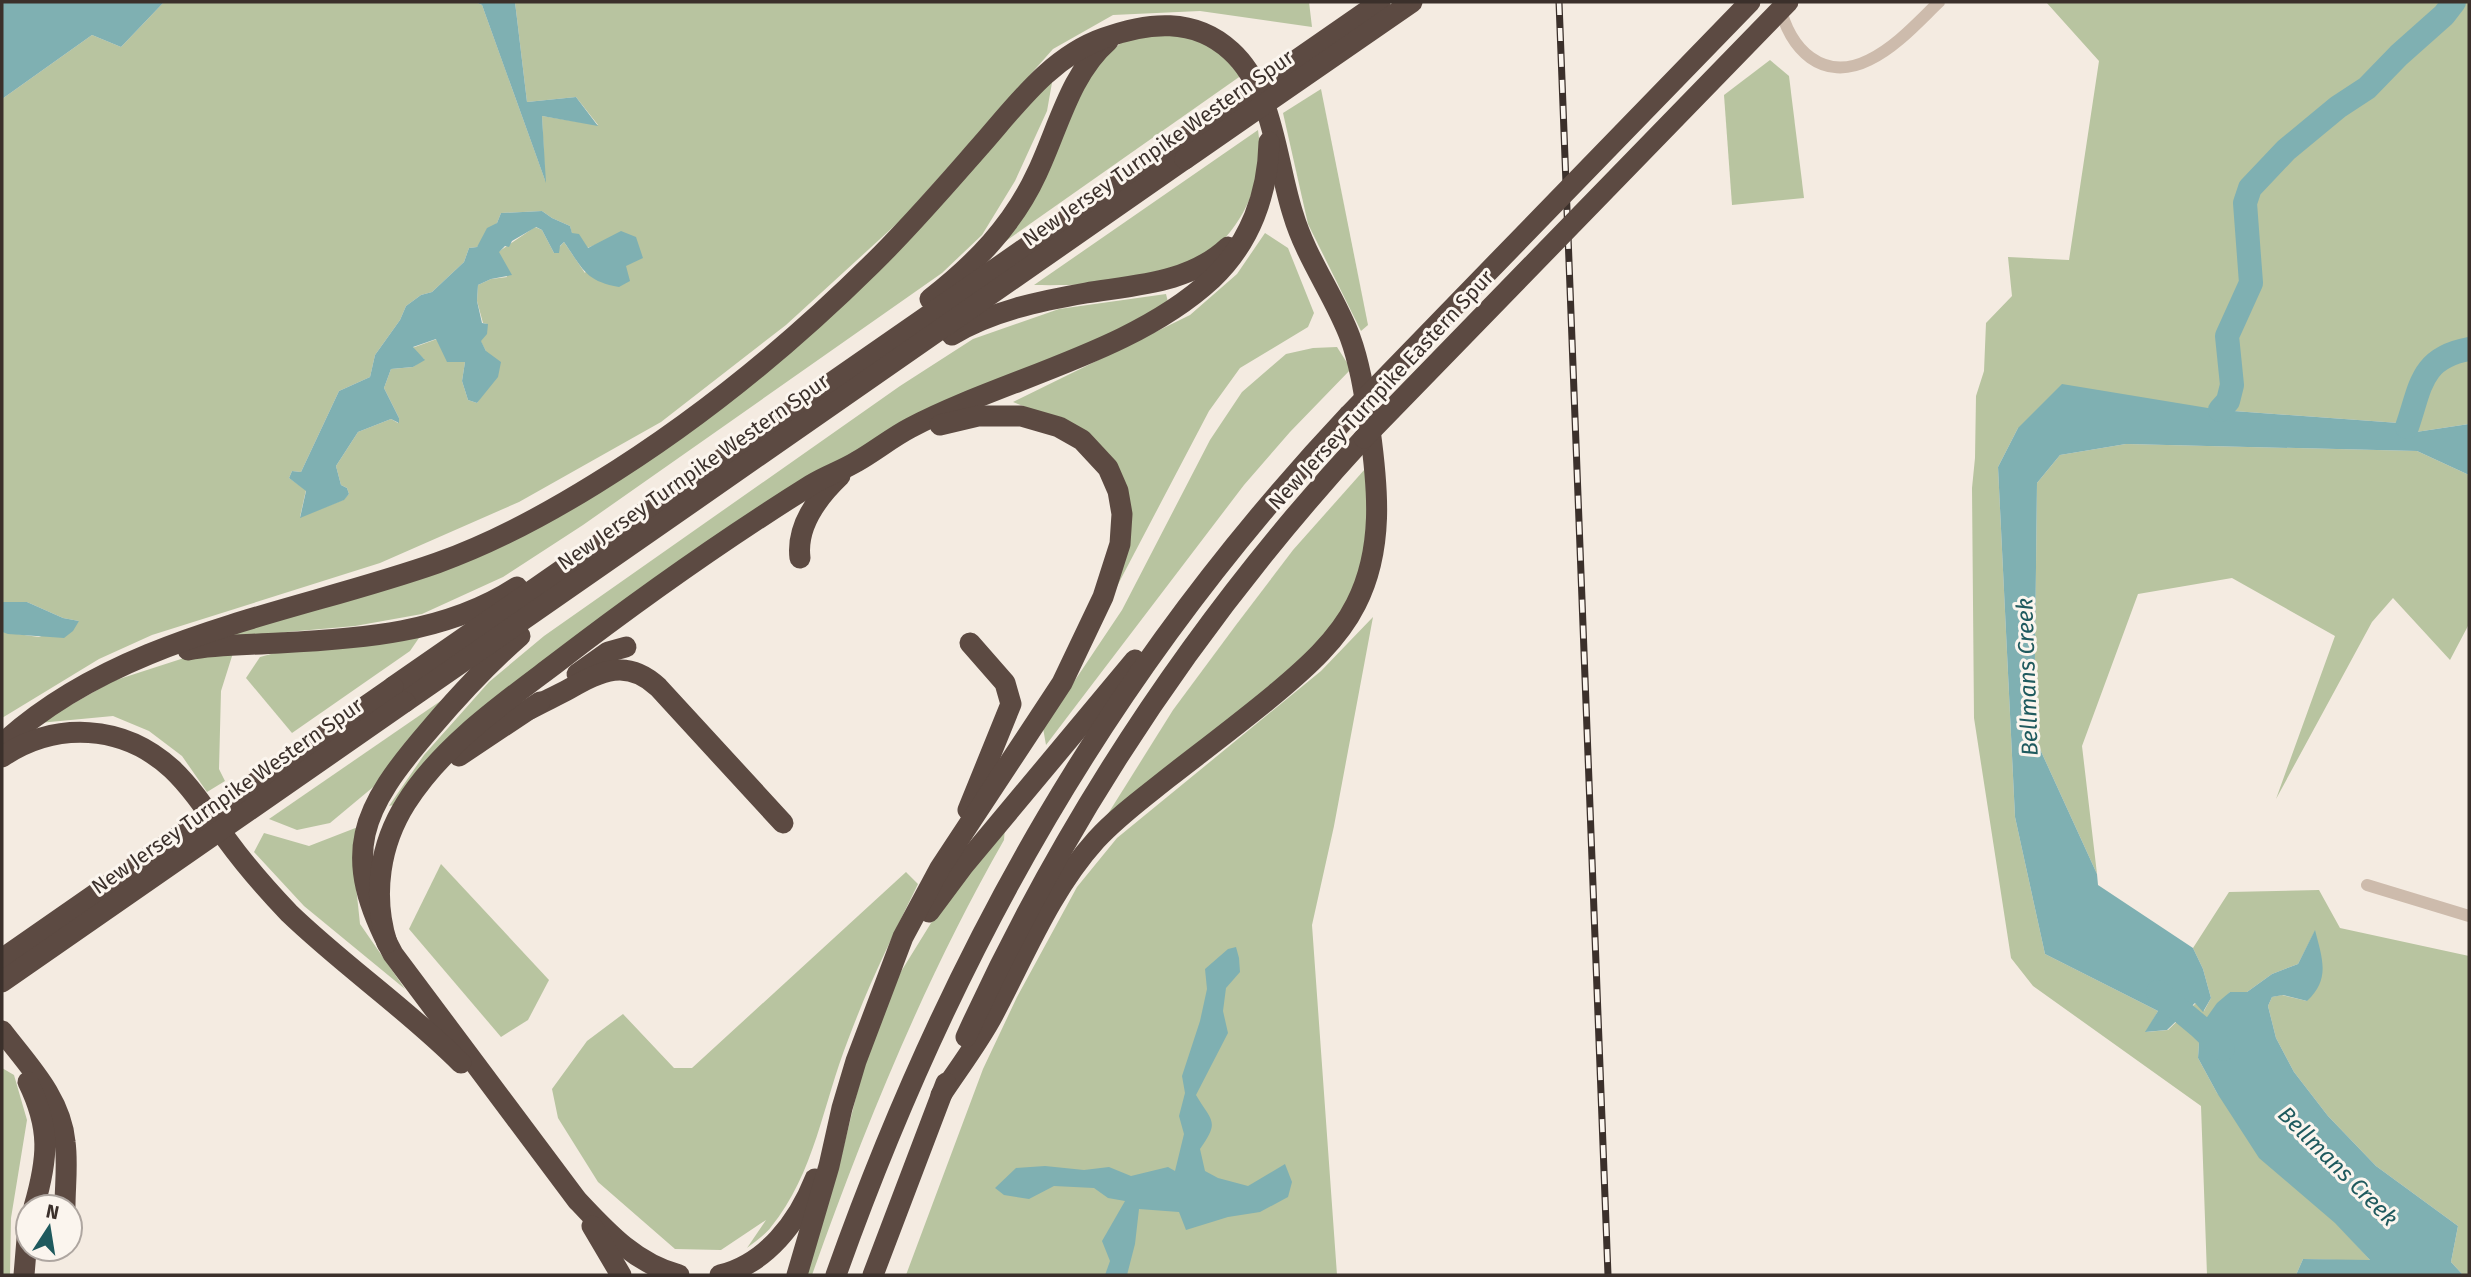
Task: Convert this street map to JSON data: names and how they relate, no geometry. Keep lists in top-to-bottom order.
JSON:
{
  "streets": {
    "highway": ["New Jersey Turnpike Western Spur", "New Jersey Turnpike Eastern Spur"]
  },
  "water": ["Bellmans Creek"],
  "north": "top"
}
